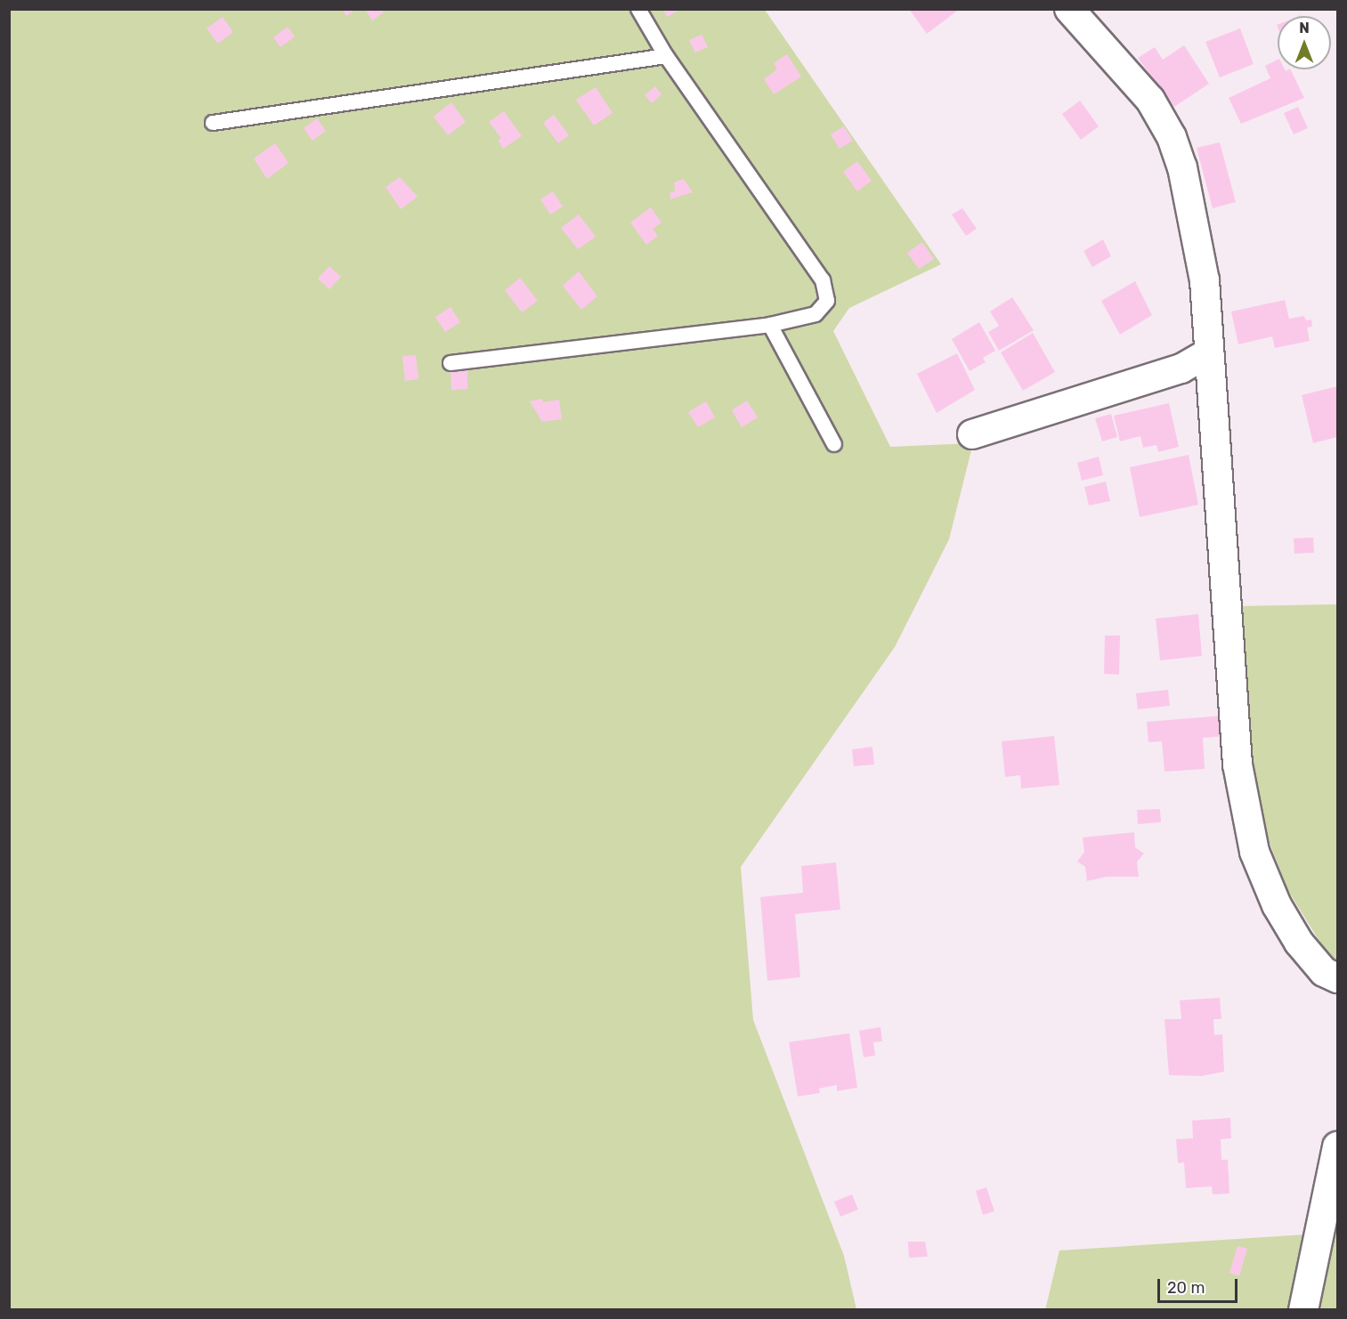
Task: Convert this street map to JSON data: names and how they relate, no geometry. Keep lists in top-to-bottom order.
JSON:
{
  "scale_bar": "20 m",
  "north": "top"
}
